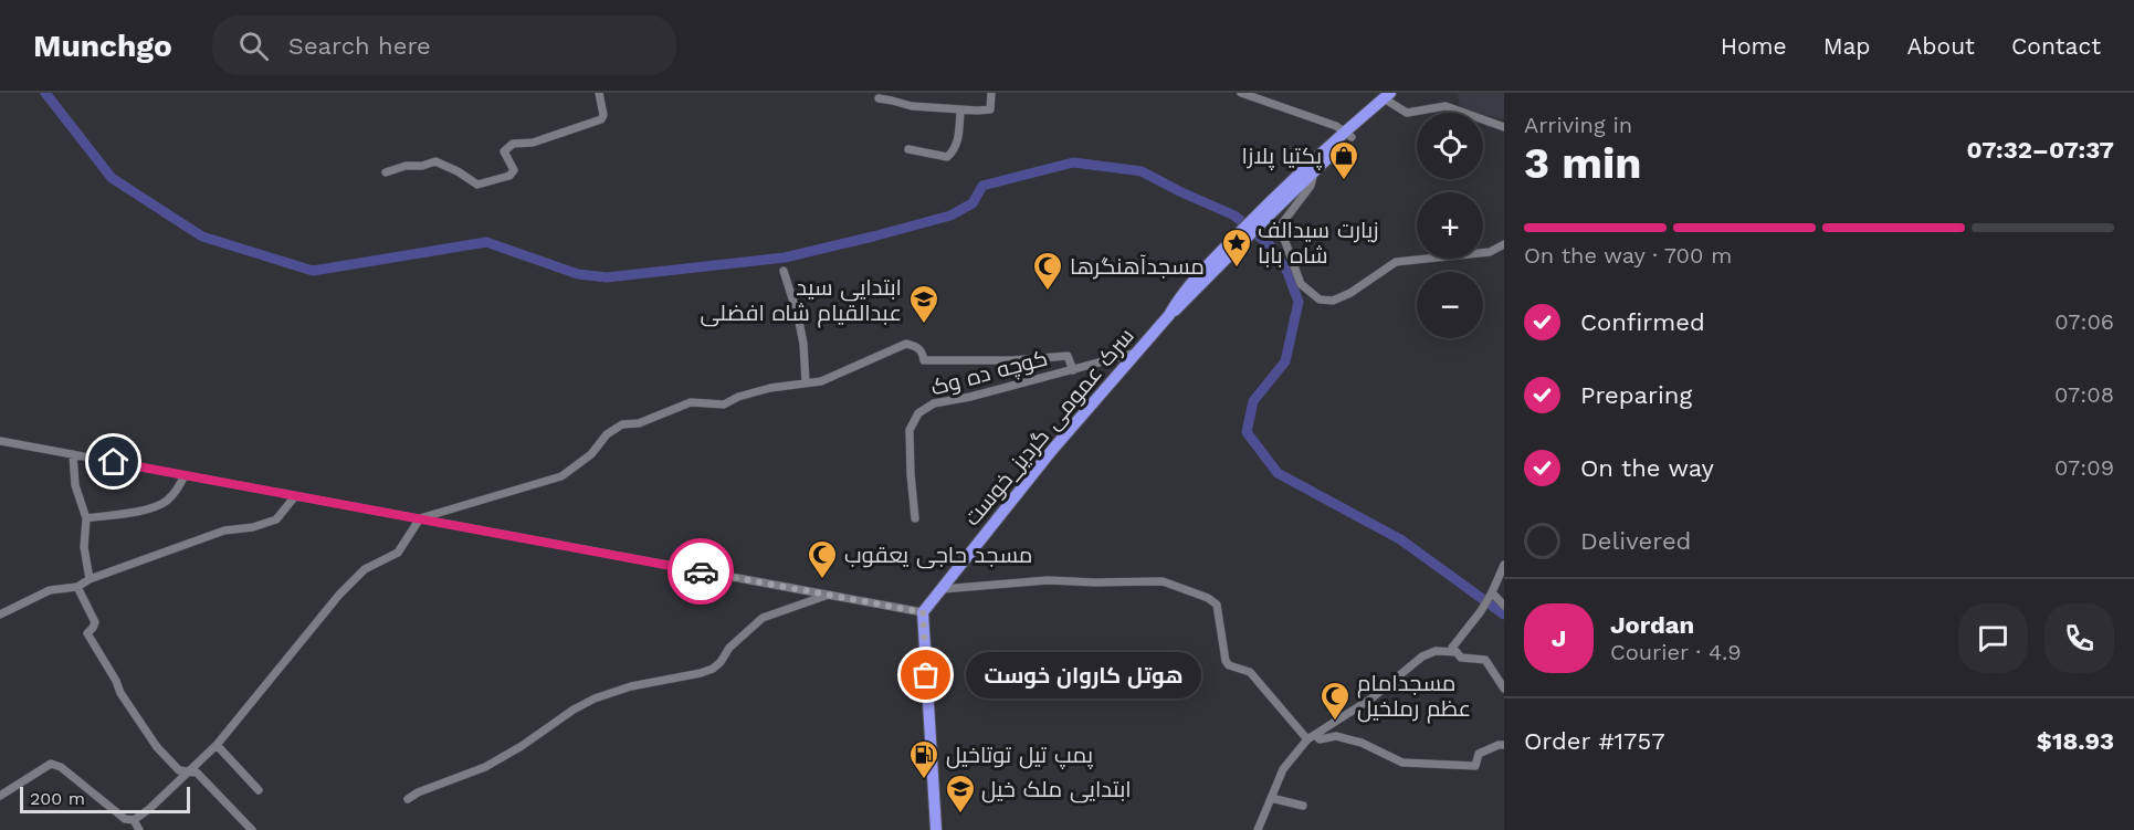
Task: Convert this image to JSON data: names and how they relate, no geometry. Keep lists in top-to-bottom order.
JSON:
{
  "streets": {
    "highway": ["سرک عمومی گردیز_خوست"],
    "street": ["کوچه ده وک"]
  },
  "crossings": [
    ["کوچه ده وک", "سرک عمومی گردیز_خوست"]
  ],
  "places": {
    "shop": ["پکتیا پلازا"],
    "place": ["زیارت سیدالف شاه بابا"],
    "mosque": ["مسجدآهنگرها", "مسجد حاجی یعقوب", "مسجدامام عظم رملخیل"],
    "school or university": ["ابتدایی سید عبدالقیام شاه افضلی", "ابتدایی ملک خیل"],
    "other": ["هوتل کاروان خوست"],
    "fuel station": ["پمپ تیل توتاخیل"]
  },
  "scale_bar": "200 m",
  "page": {
    "header": "Munchgo",
    "search": "Search here",
    "nav": [
      "Home",
      "Map",
      "About",
      "Contact"
    ],
    "heading": ["3 min", "Arriving in", "07:32–07:37"],
    "panel": [
      "Jordan",
      "Courier · 4.9",
      "Order #1757",
      "$18.93"
    ],
    "map_buttons": ["+", "−"],
    "bar": "On the way · 700 m",
    "list": [
      ["Confirmed", "07:06"],
      ["Preparing", "07:08"],
      ["On the way", "07:09"],
      "Delivered"
    ],
    "round": "J",
    "bubble": "هوتل کاروان خوست",
    "scale": "200 m"
  }
}
